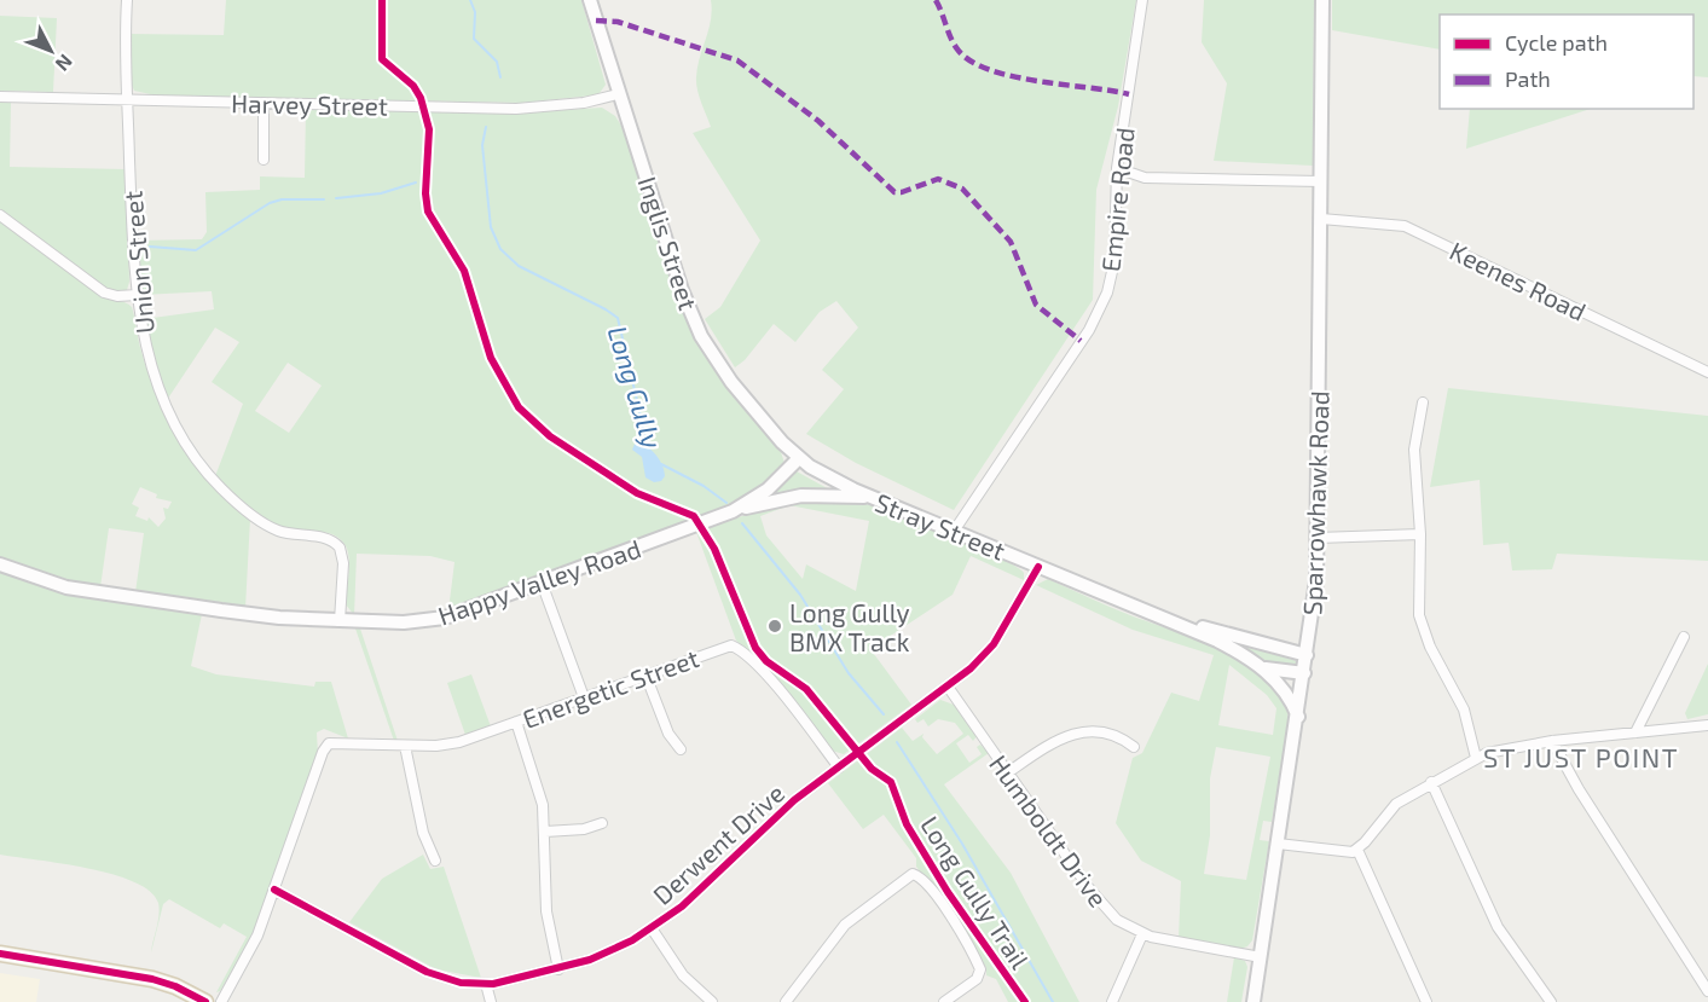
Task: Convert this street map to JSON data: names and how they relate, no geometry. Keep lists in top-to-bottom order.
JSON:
{
  "streets": {
    "street": [
      "Harvey Street",
      "Empire Road",
      "Inglis Street",
      "Union Street",
      "Keenes Road",
      "Sparrowhawk Road",
      "Stray Street",
      "Happy Valley Road",
      "Energetic Street",
      "Humboldt Drive",
      "Derwent Drive"
    ],
    "cycle path": ["Long Gully Trail"]
  },
  "crossings": [
    ["Harvey Street", "Inglis Street"],
    ["Harvey Street", "Union Street"],
    ["Empire Road", "Stray Street"],
    ["Inglis Street", "Stray Street"],
    ["Inglis Street", "Happy Valley Road"],
    ["Union Street", "Happy Valley Road"],
    ["Keenes Road", "Sparrowhawk Road"],
    ["Sparrowhawk Road", "Stray Street"],
    ["Sparrowhawk Road", "Humboldt Drive"],
    ["Stray Street", "Happy Valley Road"],
    ["Stray Street", "Derwent Drive"],
    ["Energetic Street", "Derwent Drive"],
    ["Humboldt Drive", "Derwent Drive"]
  ],
  "districts": ["ST JUST POINT"],
  "water": ["Long Gully"],
  "places": ["Long Gully BMX Track"],
  "legend": ["Cycle path", "Path"],
  "north": "bottom right"
}
